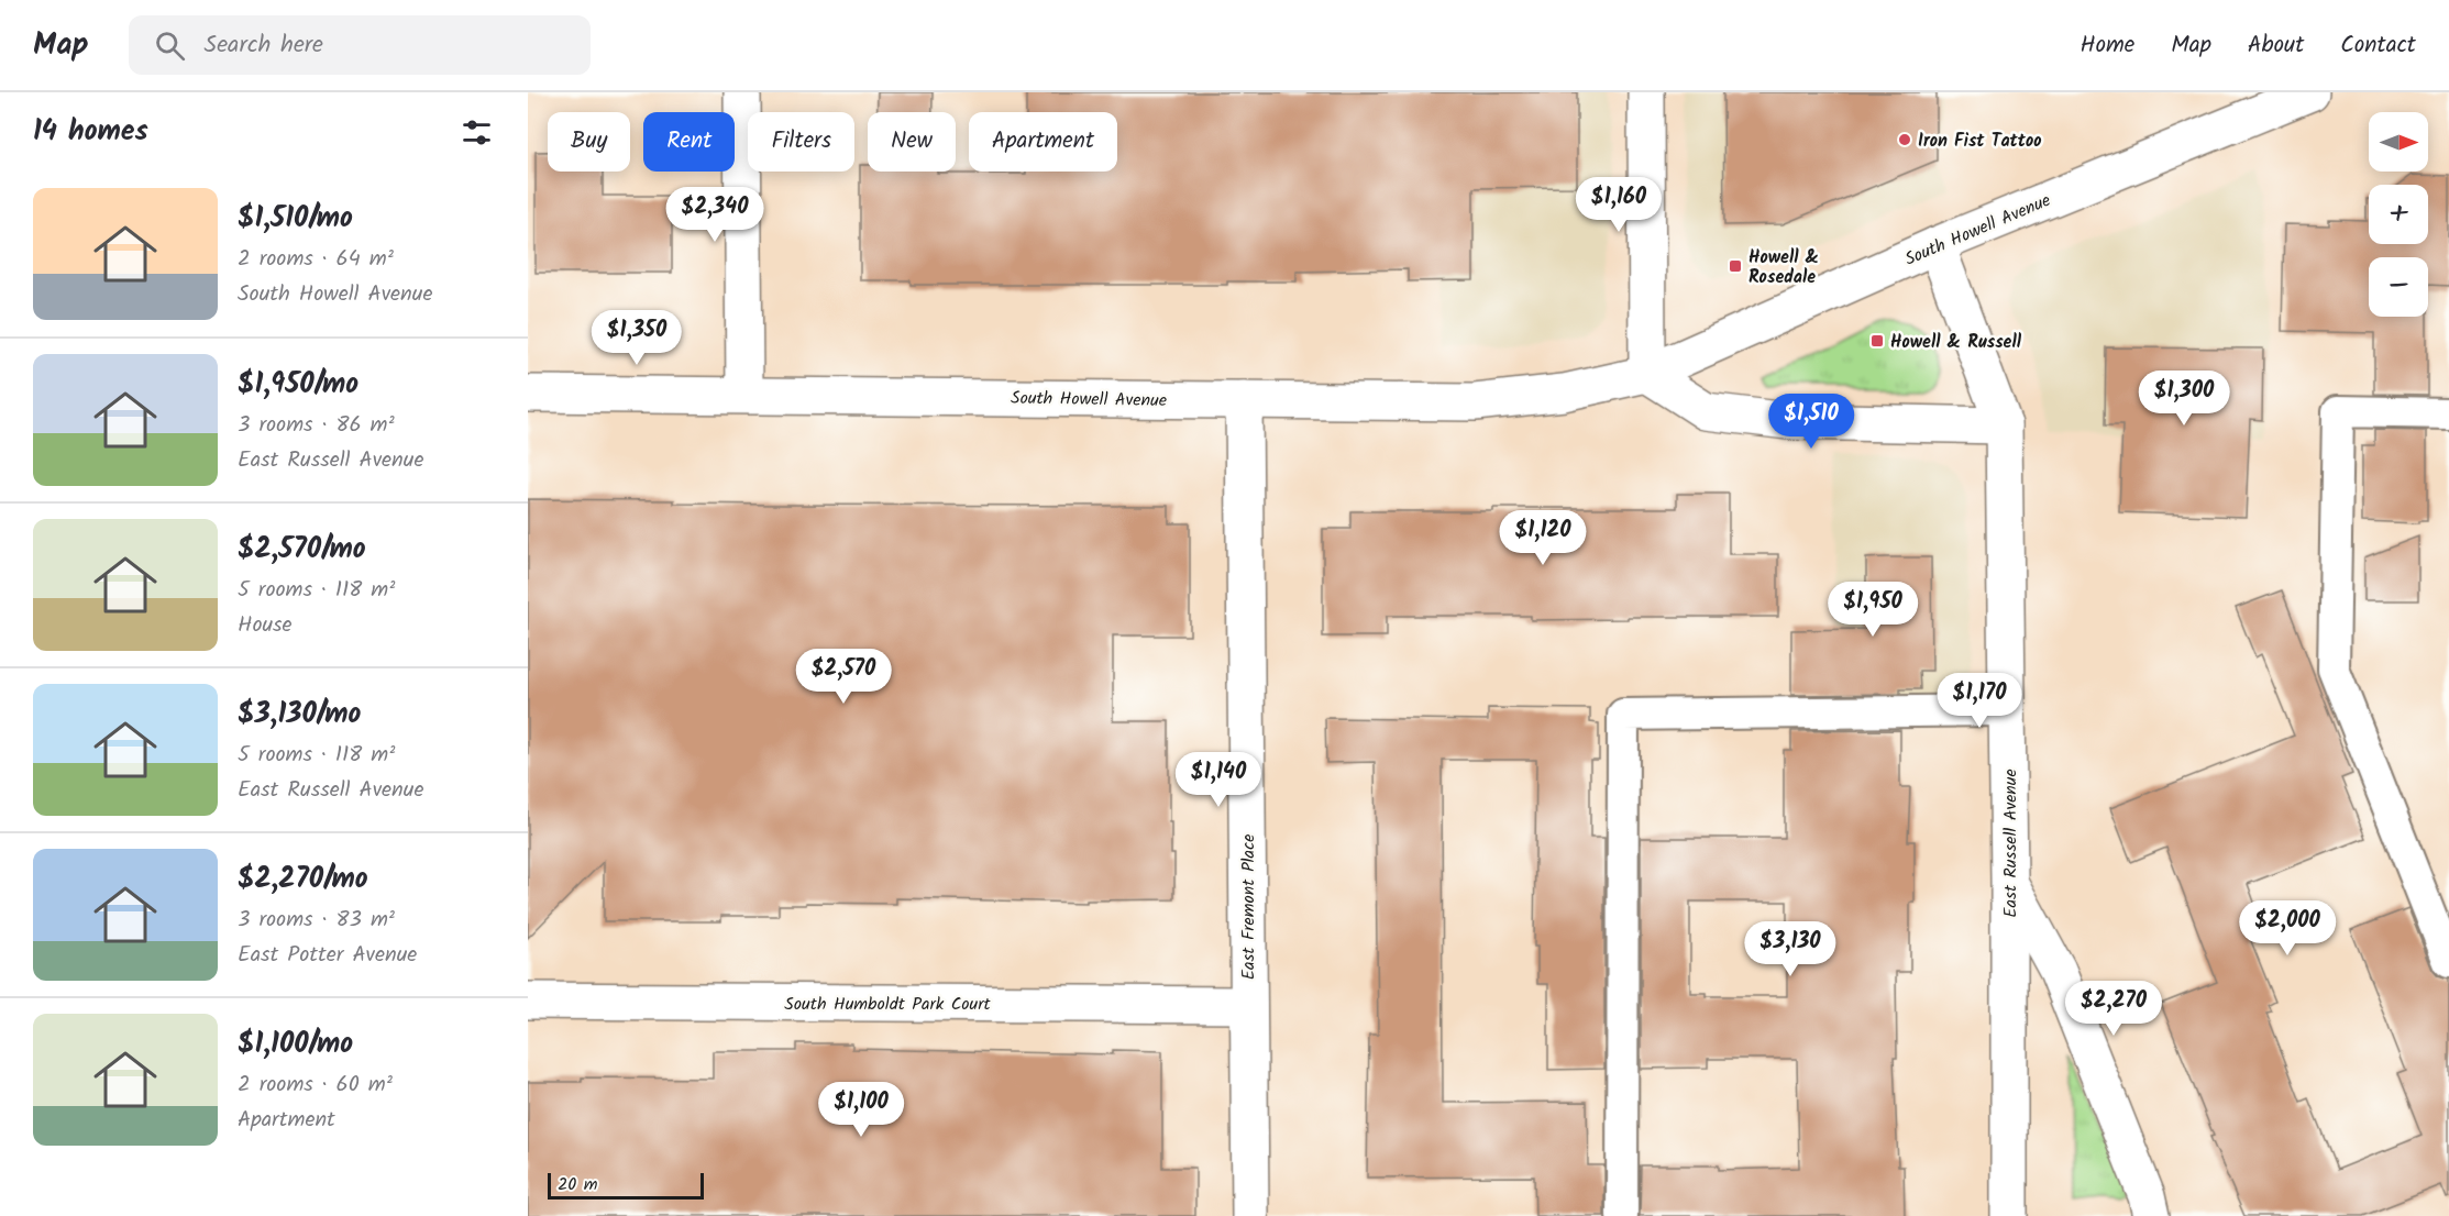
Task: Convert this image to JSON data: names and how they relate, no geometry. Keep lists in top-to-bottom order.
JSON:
{
  "streets": {
    "street": [
      "South Howell Avenue",
      "East Russell Avenue",
      "East Fremont Place",
      "South Humboldt Park Court"
    ]
  },
  "crossings": [
    ["South Howell Avenue", "East Russell Avenue"],
    ["South Howell Avenue", "East Fremont Place"],
    ["East Fremont Place", "South Humboldt Park Court"]
  ],
  "places": {
    "other": ["Iron Fist Tattoo"],
    "transit": ["Howell & Rosedale", "Howell & Russell"]
  },
  "scale_bar": "20 m",
  "north": "right",
  "page": {
    "header": "Map",
    "search": "Search here",
    "nav": [
      "Home",
      "Map",
      "About",
      "Contact"
    ],
    "heading": "14 homes",
    "map_buttons": ["+", "−"],
    "chip": [
      "Buy",
      "Rent",
      "Filters",
      "New",
      "Apartment"
    ],
    "list": [
      {
        "name": "$1,510/mo",
        "note": "2 rooms · 64 m² · South Howell Avenue"
      },
      {
        "name": "$1,950/mo",
        "note": "3 rooms · 86 m² · East Russell Avenue"
      },
      {
        "name": "$2,570/mo",
        "note": "5 rooms · 118 m² · House"
      },
      {
        "name": "$3,130/mo",
        "note": "5 rooms · 118 m² · East Russell Avenue"
      },
      {
        "name": "$2,270/mo",
        "note": "3 rooms · 83 m² · East Potter Avenue"
      },
      {
        "name": "$1,100/mo",
        "note": "2 rooms · 60 m² · Apartment"
      }
    ],
    "price": [
      "$1,160",
      "$2,340",
      "$1,350",
      "$1,300",
      "$1,510",
      "$1,120",
      "$1,950",
      "$2,570",
      "$1,170",
      "$1,140",
      "$2,000",
      "$3,130",
      "$2,270",
      "$1,100"
    ],
    "scale": "20 m"
  }
}
